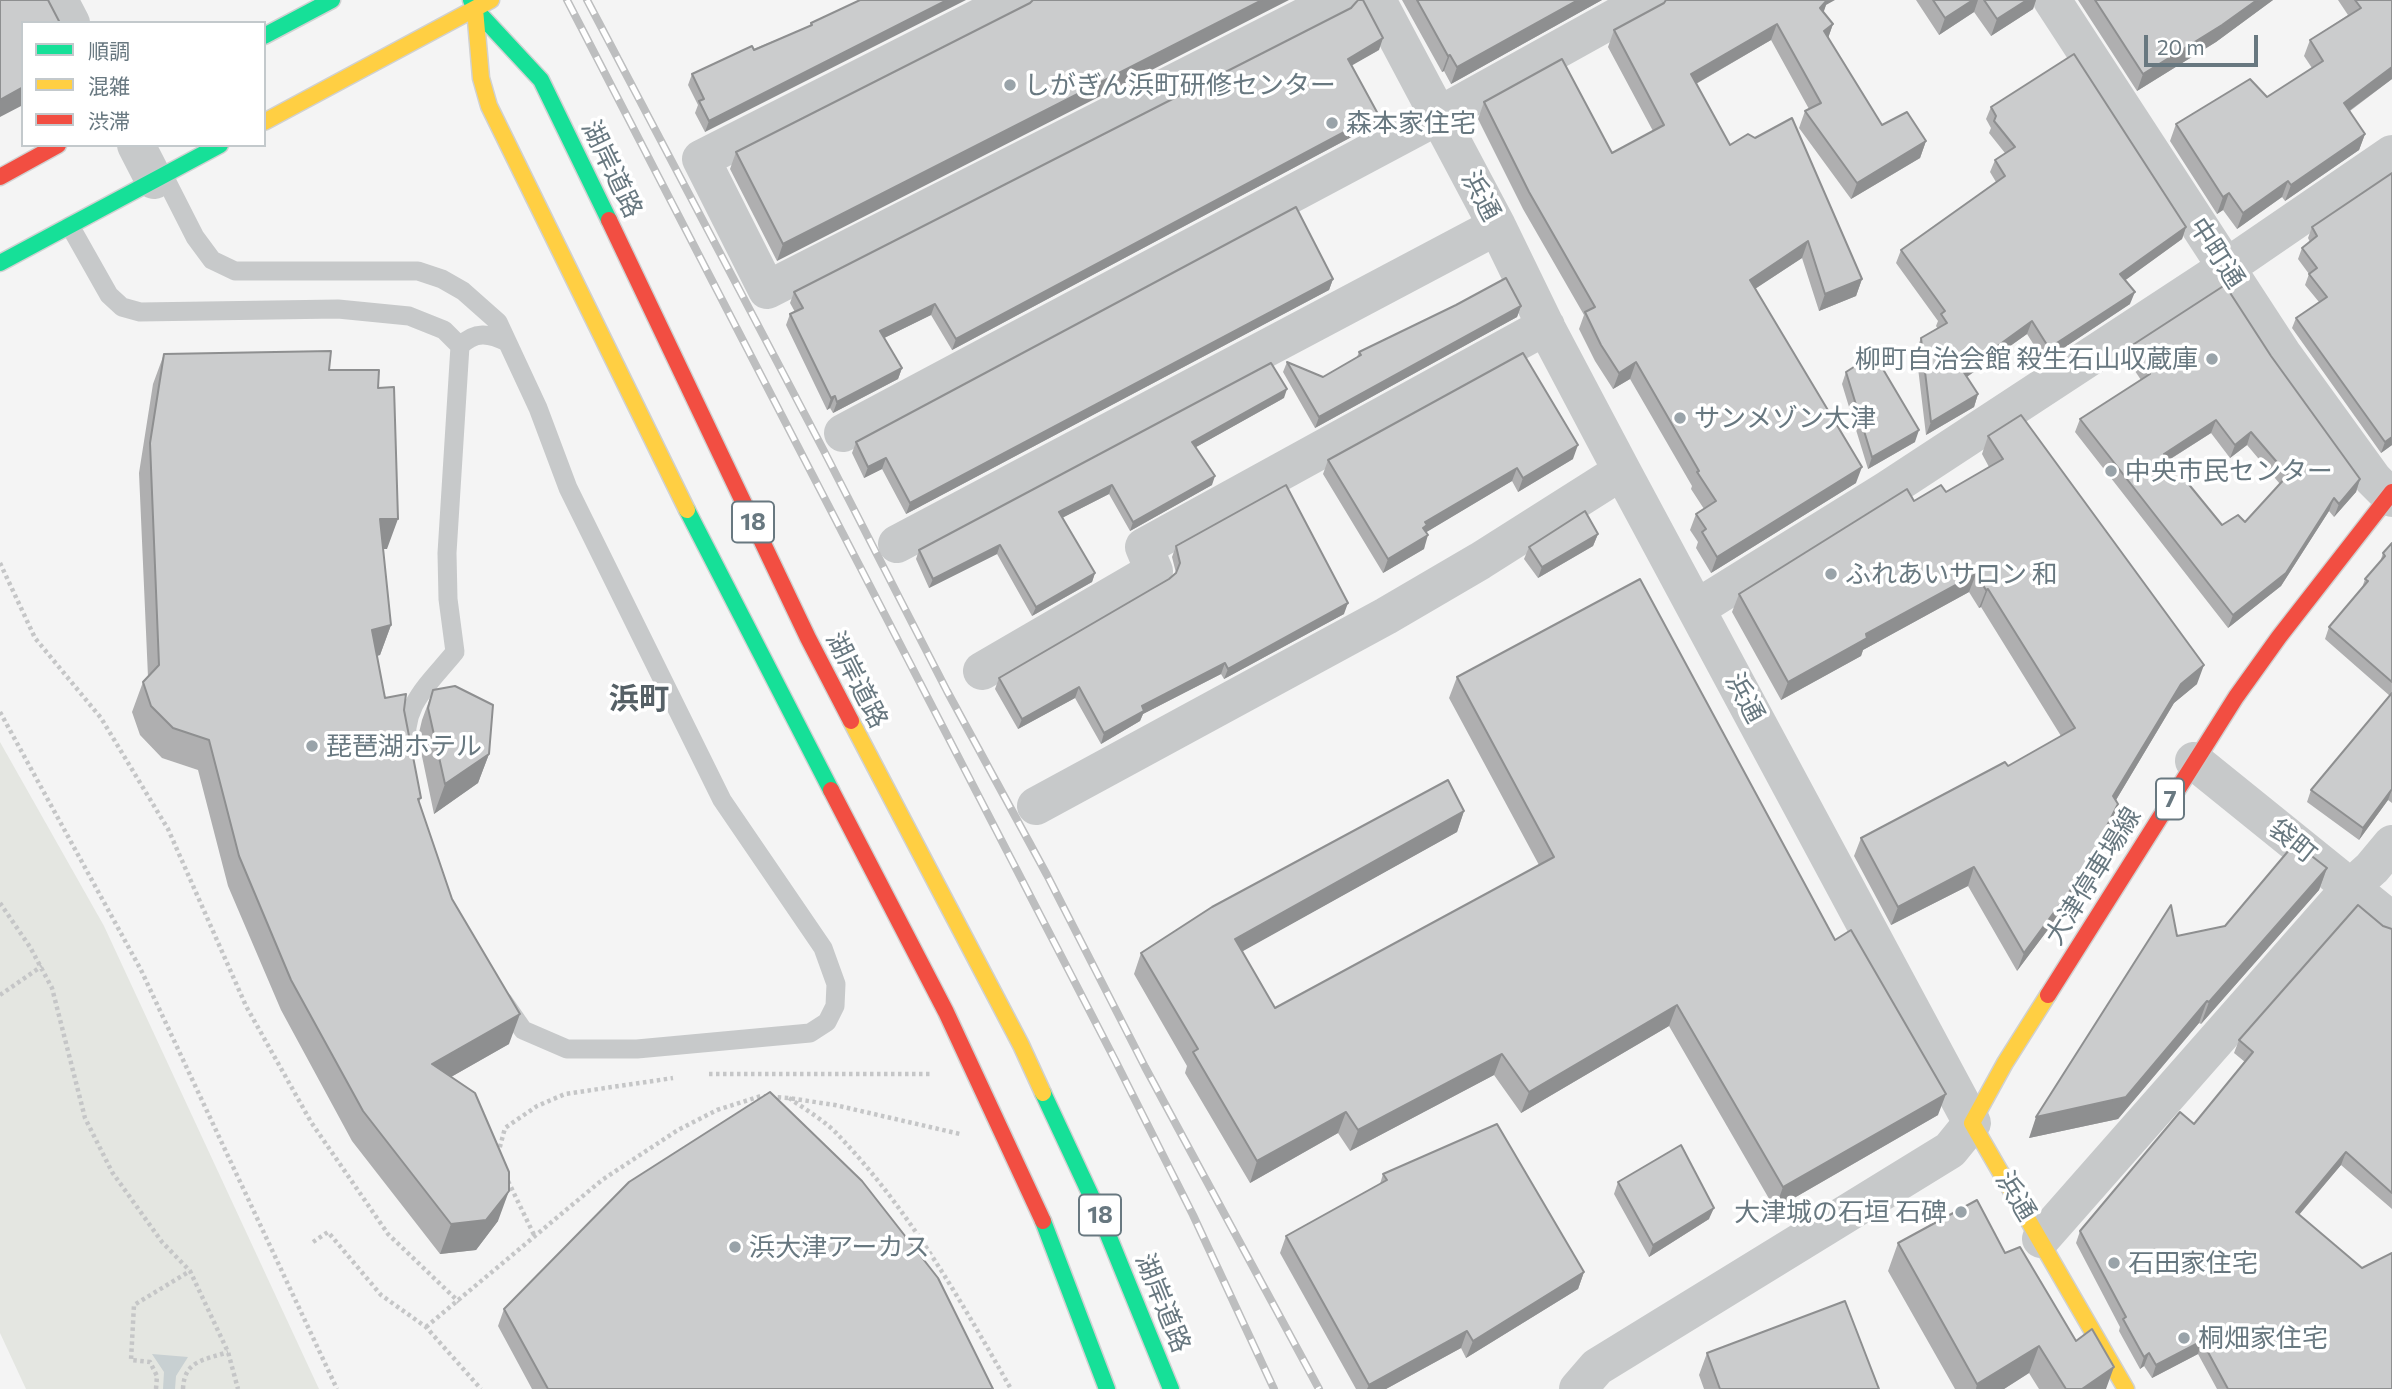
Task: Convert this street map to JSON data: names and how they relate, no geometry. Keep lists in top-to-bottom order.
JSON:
{
  "streets": {
    "main road": [
      "湖岸道路",
      "浜通",
      "18",
      "7",
      "大津停車場線"
    ],
    "street": ["中町通", "袋町"]
  },
  "crossings": [
    ["湖岸道路", "18"],
    ["浜通", "大津停車場線"],
    ["中町通", "大津停車場線"],
    ["袋町", "大津停車場線"]
  ],
  "districts": ["浜町"],
  "places": [
    "しがぎん浜町研修センター",
    "森本家住宅",
    "柳町自治会館 殺生石山収蔵庫",
    "サンメゾン大津",
    "中央市民センター",
    "ふれあいサロン 和",
    "琵琶湖ホテル",
    "大津城の石垣 石碑",
    "浜大津アーカス",
    "石田家住宅",
    "桐畑家住宅"
  ],
  "legend": ["順調", "混雑", "渋滞"],
  "scale_bar": "20 m"
}
